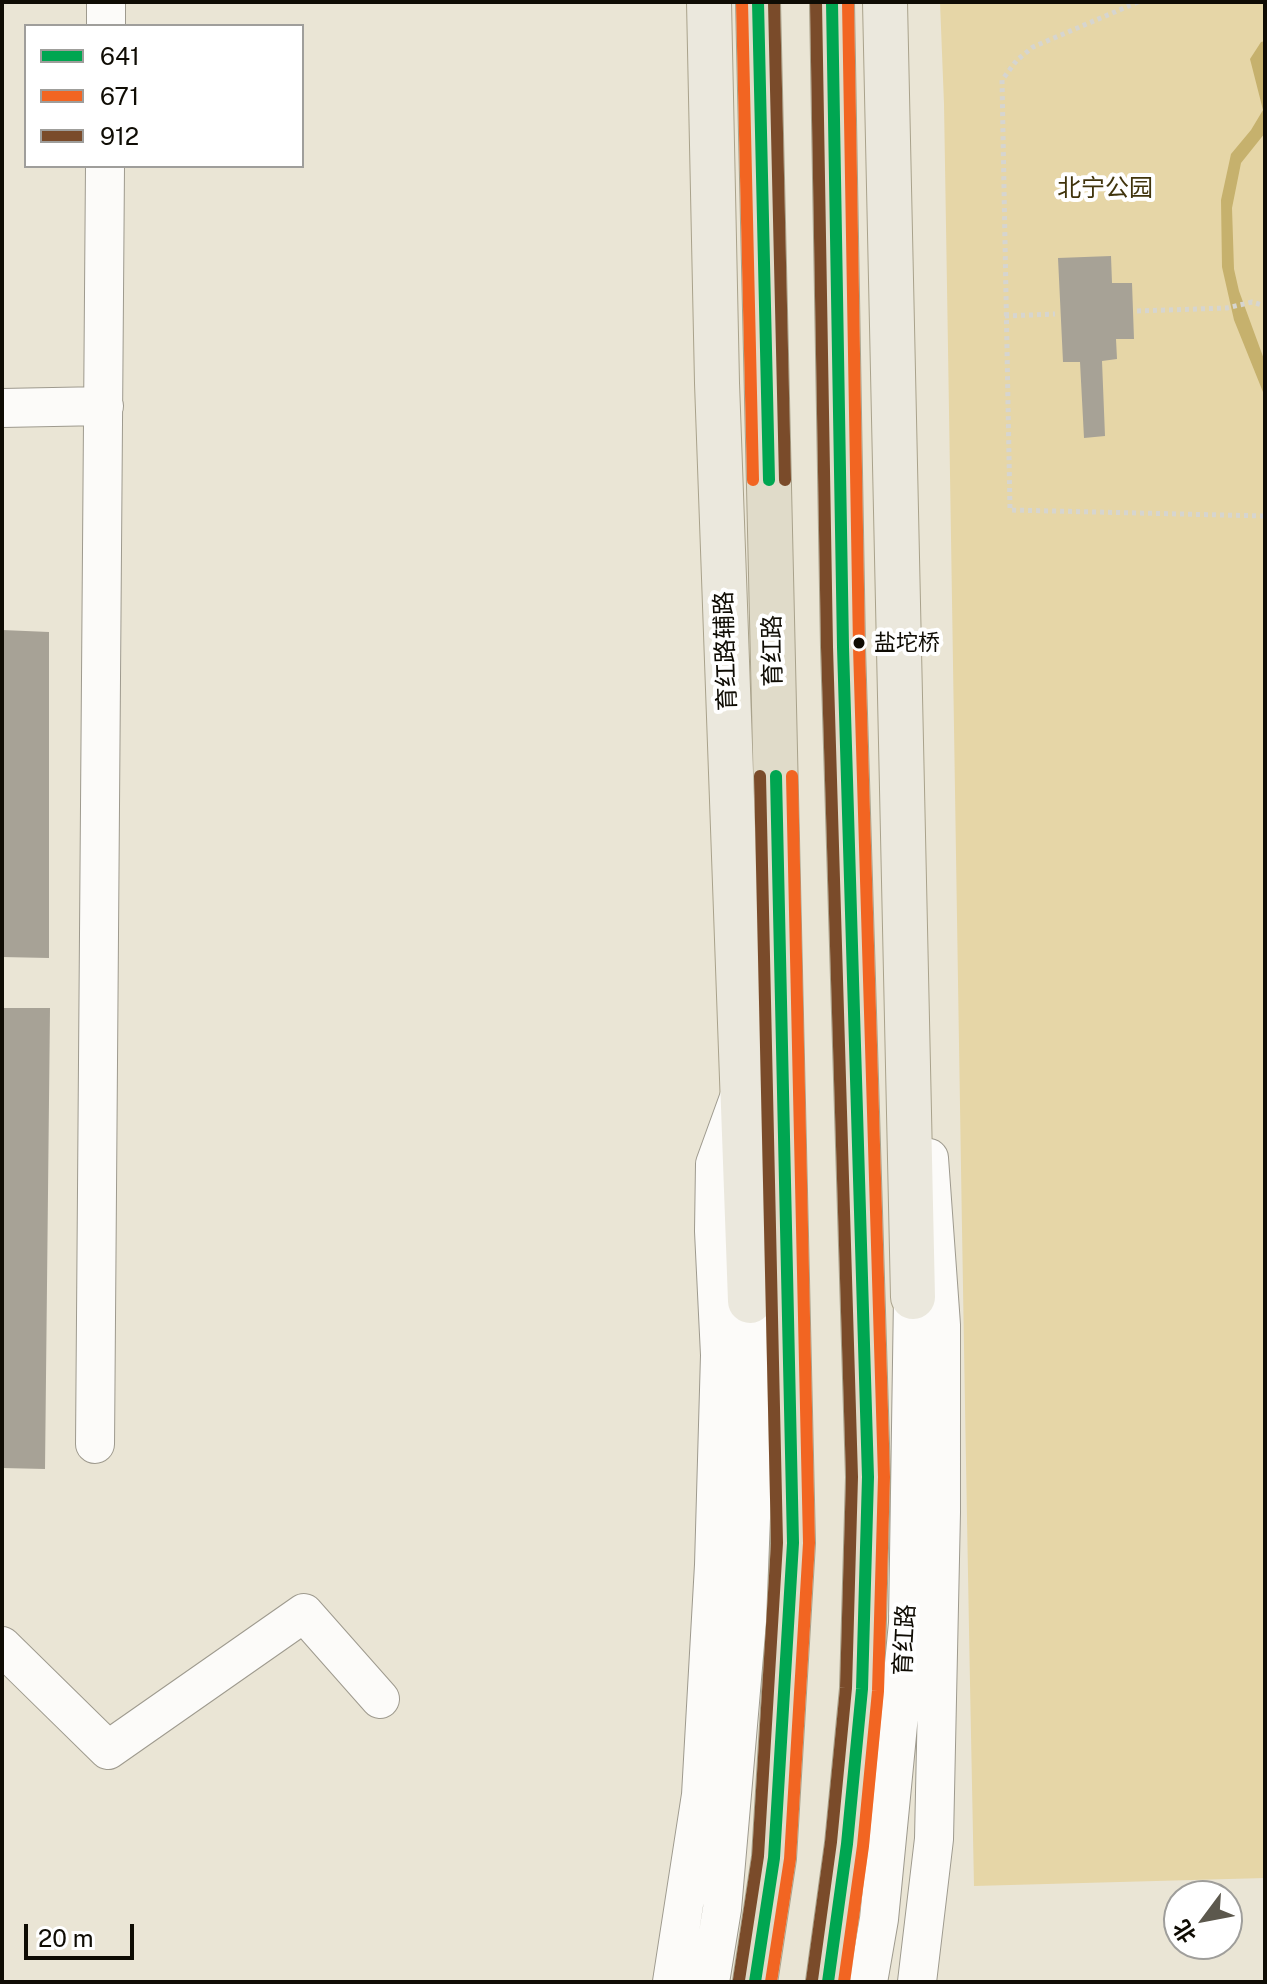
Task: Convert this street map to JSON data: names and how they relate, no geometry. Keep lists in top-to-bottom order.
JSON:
{
  "streets": {
    "highway": ["育红路"],
    "main road": ["育红路辅路"]
  },
  "crossings": [
    ["育红路辅路", "育红路"]
  ],
  "parks": ["北宁公园"],
  "places": ["盐坨桥"],
  "lines": ["transit line 641", "transit line 671", "transit line 912"],
  "legend": ["641", "671", "912"],
  "scale_bar": "20 m",
  "north": "bottom left"
}
